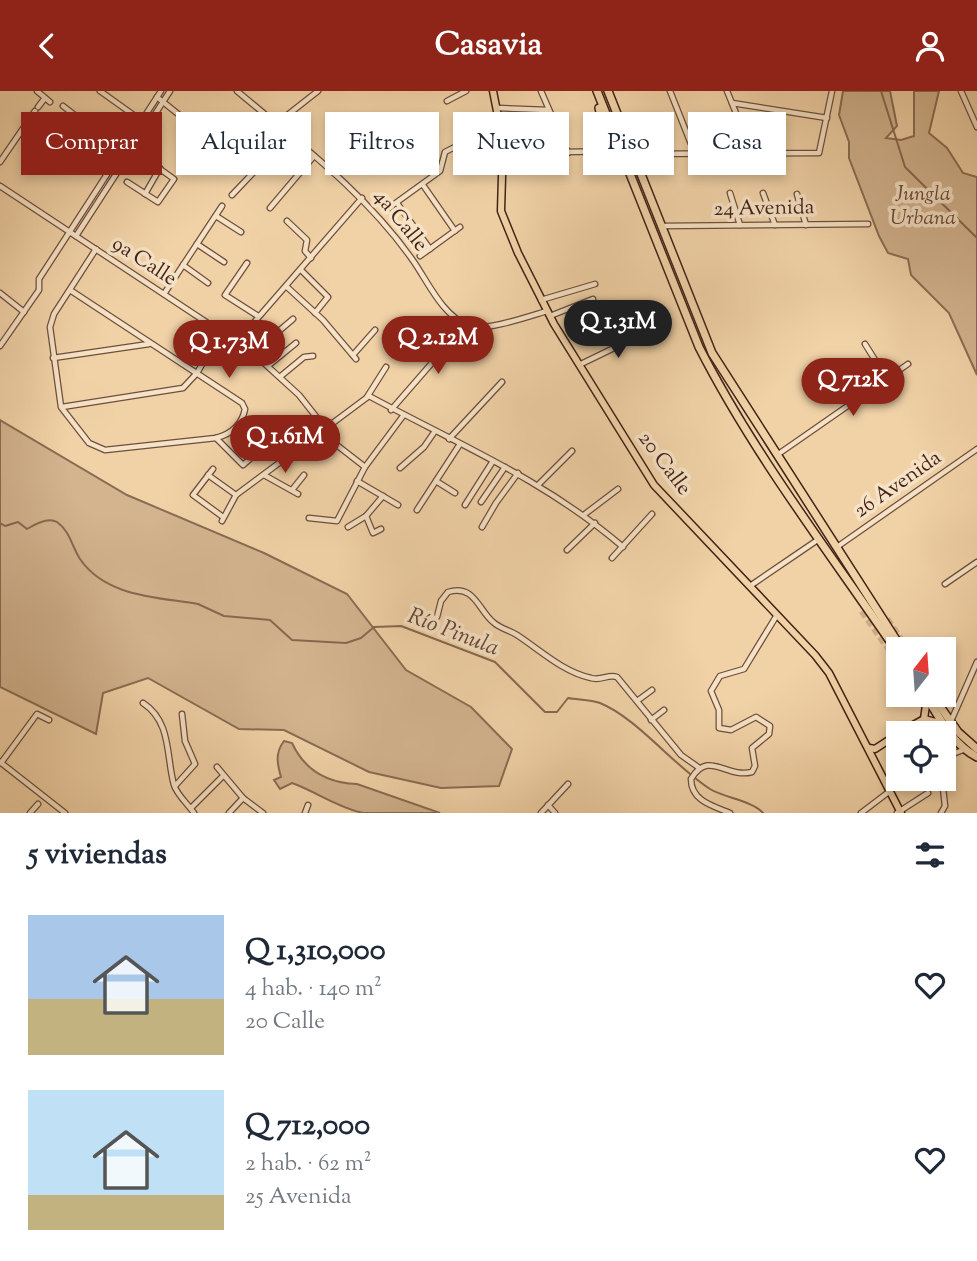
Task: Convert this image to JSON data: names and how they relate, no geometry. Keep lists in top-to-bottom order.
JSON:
{
  "streets": {
    "main road": ["20 Calle"],
    "street": [
      "24 Avenida",
      "4a Calle",
      "9a Calle",
      "26 Avenida"
    ]
  },
  "water": ["Río Pinula"],
  "parks": ["Jungla Urbana"],
  "north": "top",
  "page": {
    "header": "Casavia",
    "chip": [
      "Comprar",
      "Alquilar",
      "Filtros",
      "Nuevo",
      "Piso",
      "Casa"
    ],
    "price": [
      "Q 1.31M",
      "Q 2.12M",
      "Q 1.73M",
      "Q 712K",
      "Q 1.61M"
    ],
    "heading": "5 viviendas",
    "list": [
      {
        "name": "Q 1,310,000",
        "note": "4 hab. · 140 m² · 20 Calle"
      },
      {
        "name": "Q 712,000",
        "note": "2 hab. · 62 m² · 25 Avenida"
      }
    ]
  }
}
